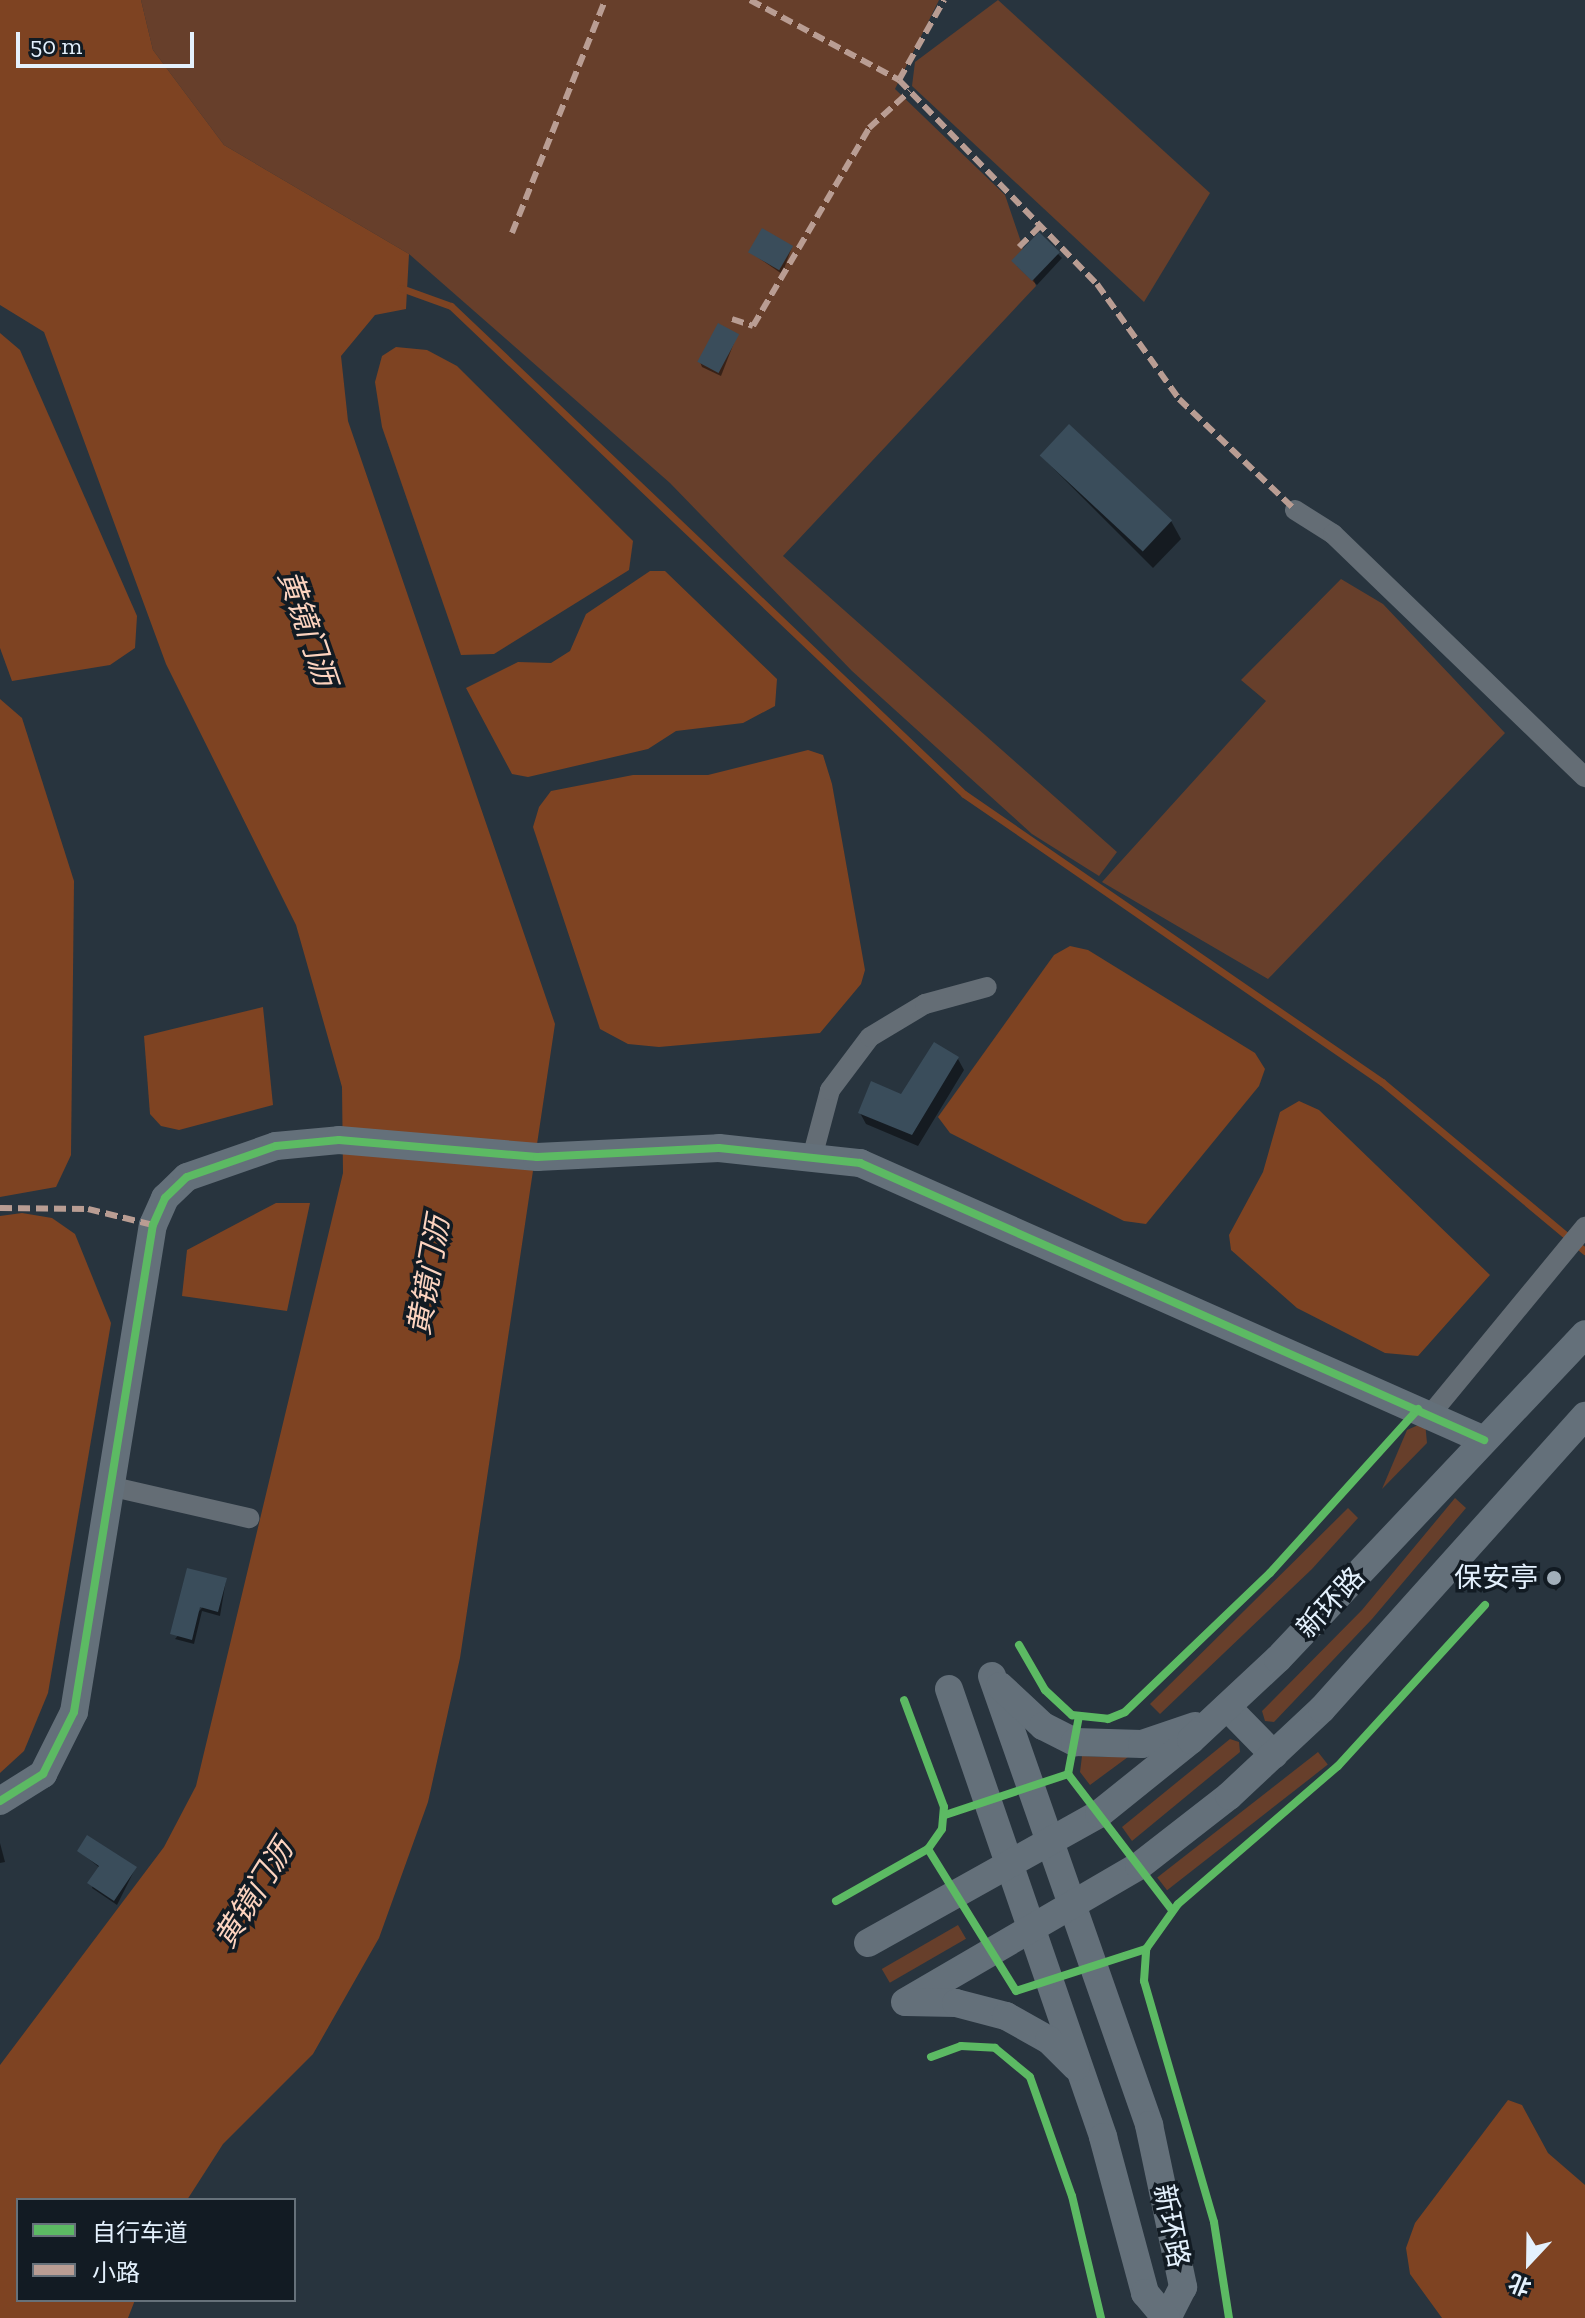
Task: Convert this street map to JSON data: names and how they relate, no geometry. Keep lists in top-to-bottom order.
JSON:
{
  "streets": {
    "street": ["新环路"]
  },
  "water": ["黄镜门沥"],
  "places": ["保安亭"],
  "legend": ["自行车道", "小路"],
  "scale_bar": "50 m",
  "north": "bottom"
}
